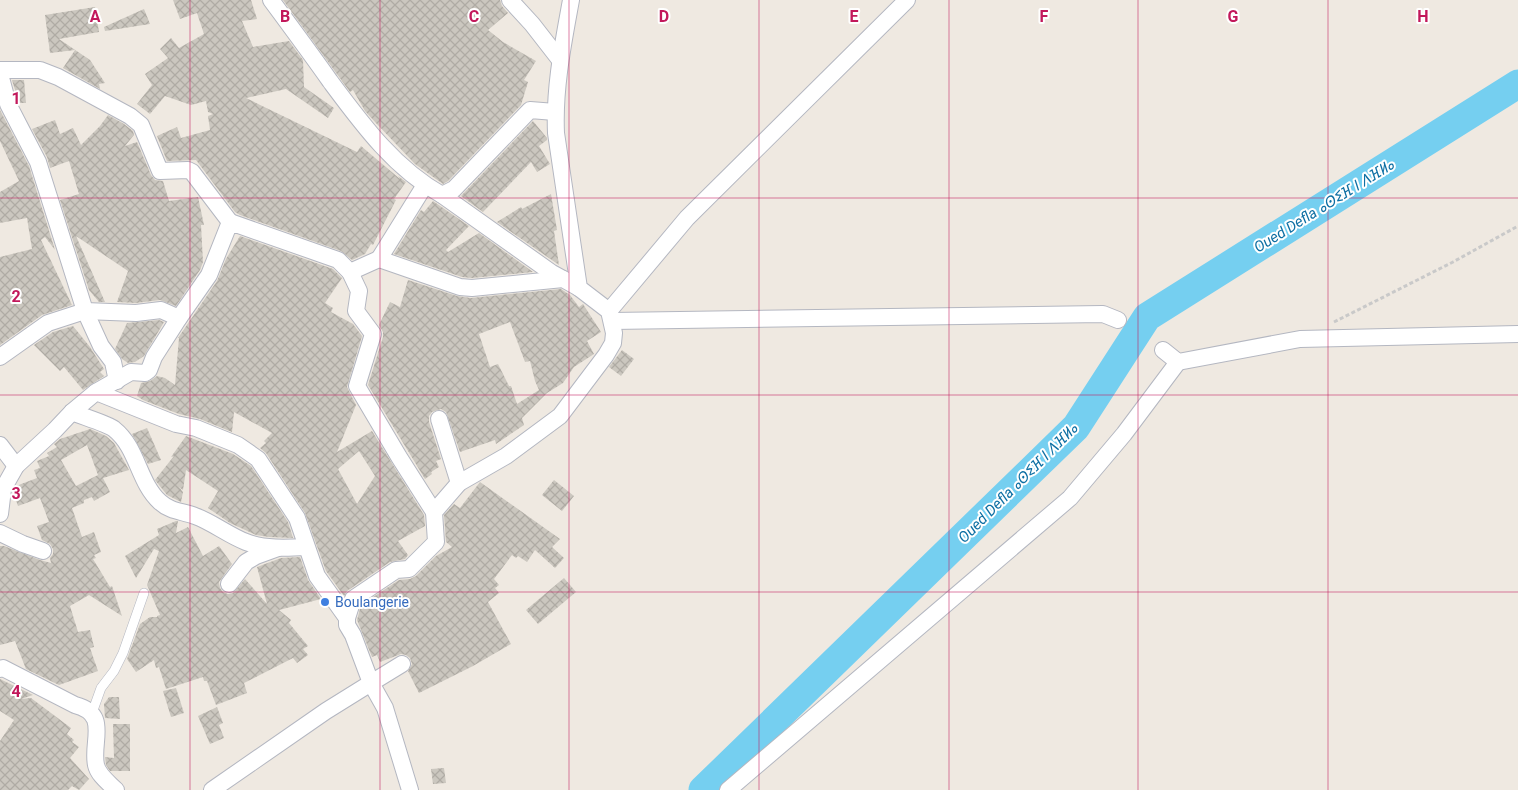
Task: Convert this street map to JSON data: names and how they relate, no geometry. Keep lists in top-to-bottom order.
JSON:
{
  "water": ["Oued Defla ⴰⵙⵉⴼ ⵏ ⴷⴼⵍⴰ"],
  "places": ["Boulangerie"],
  "grid": {
    "columns": [
      "A",
      "B",
      "C",
      "D",
      "E",
      "F",
      "G",
      "H"
    ],
    "rows": [
      "1",
      "2",
      "3",
      "4"
    ]
  }
}
